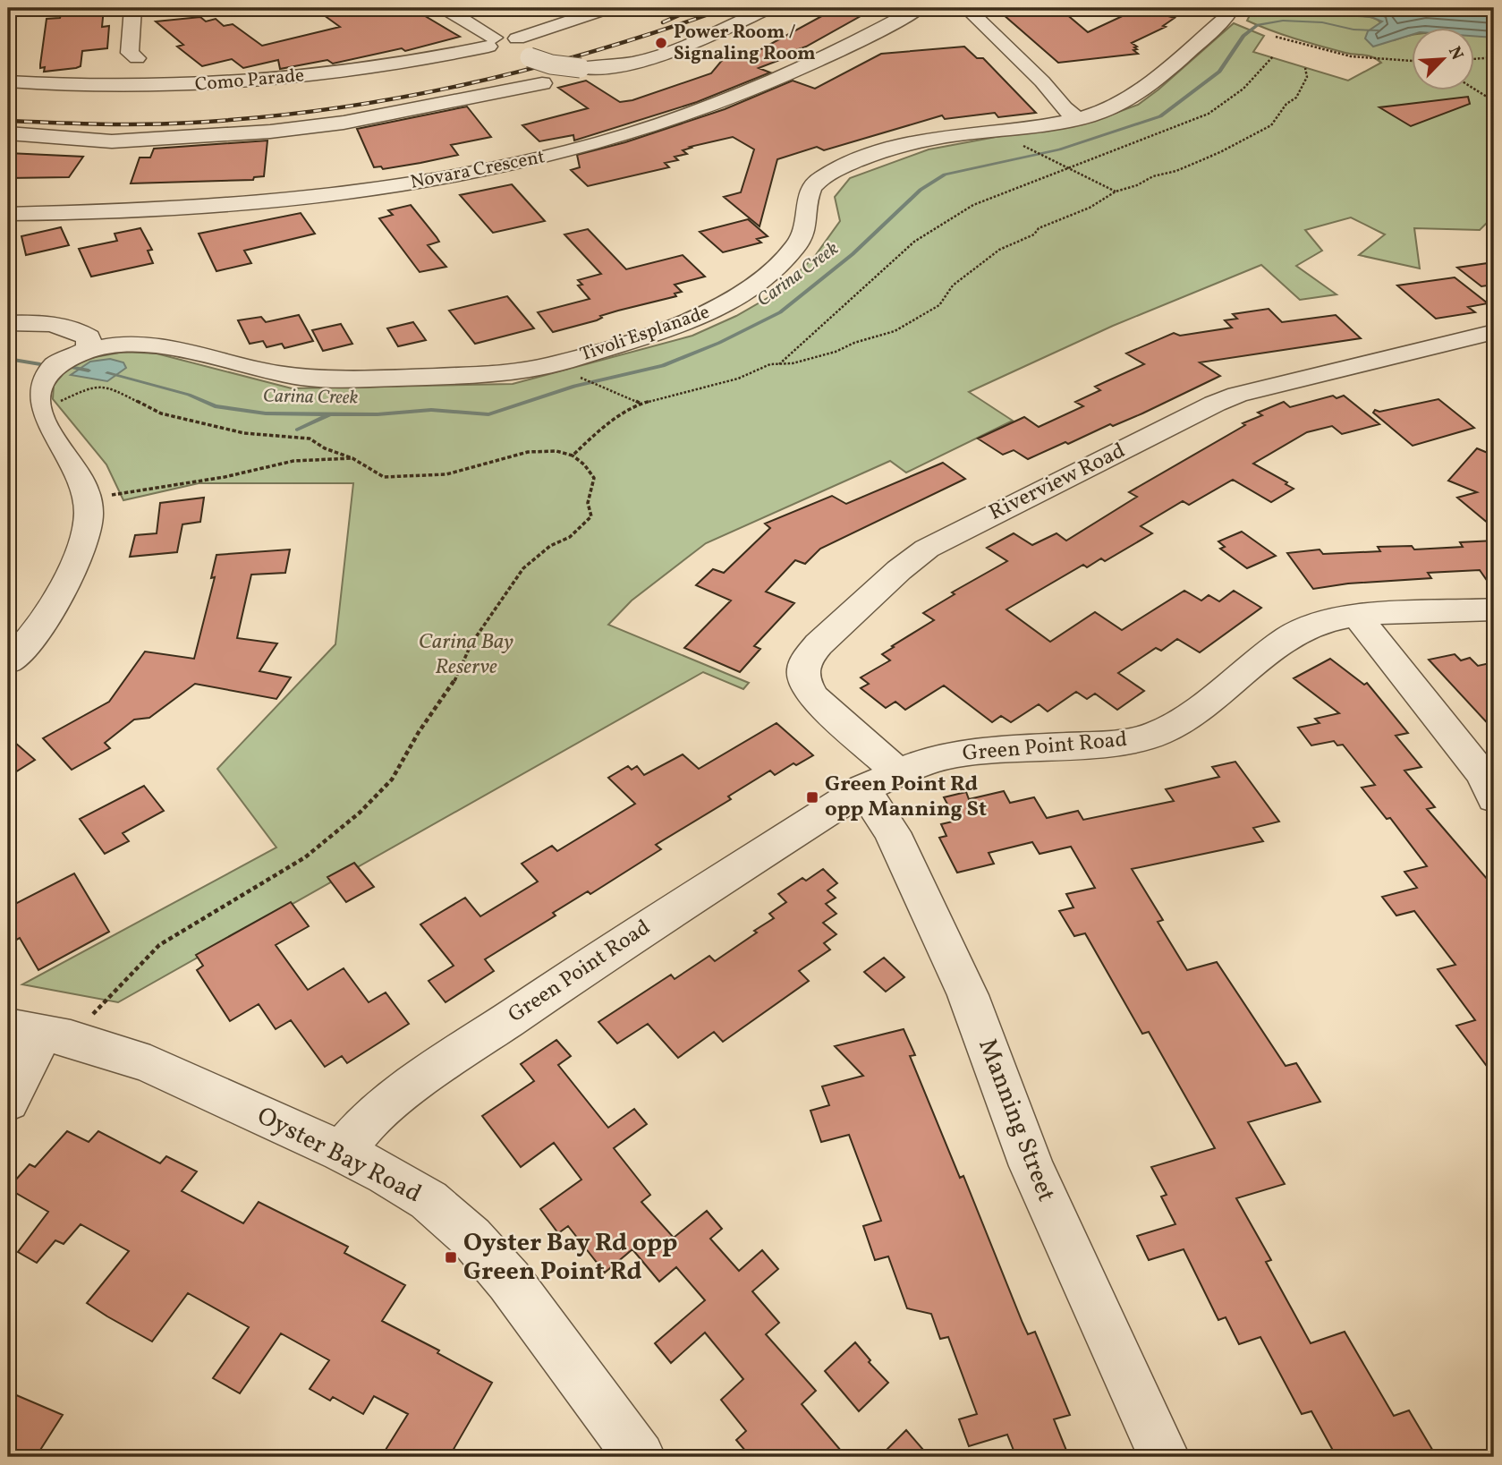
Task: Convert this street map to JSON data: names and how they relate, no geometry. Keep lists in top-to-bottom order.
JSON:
{
  "streets": {
    "street": [
      "Como Parade",
      "Novara Crescent",
      "Tivoli Esplanade",
      "Riverview Road",
      "Green Point Road",
      "Manning Street",
      "Oyster Bay Road"
    ]
  },
  "crossings": [
    ["Riverview Road", "Green Point Road"],
    ["Riverview Road", "Manning Street"],
    ["Green Point Road", "Manning Street"],
    ["Green Point Road", "Oyster Bay Road"]
  ],
  "water": ["Carina Creek"],
  "parks": ["Carina Bay Reserve"],
  "places": {
    "other": ["Power Room / Signaling Room"],
    "transit": ["Green Point Rd opp Manning St", "Oyster Bay Rd opp Green Point Rd"]
  },
  "north": "top right"
}
